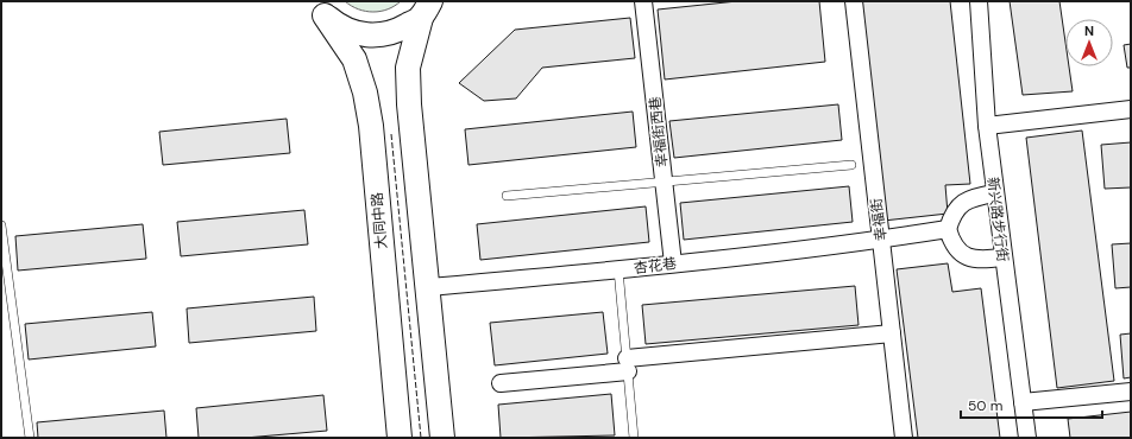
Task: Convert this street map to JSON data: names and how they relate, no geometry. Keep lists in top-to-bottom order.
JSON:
{
  "streets": {
    "main road": ["大同中路"],
    "street": [
      "幸福街西巷",
      "幸福街",
      "新兴路步行街",
      "杏花巷"
    ]
  },
  "crossings": [
    ["幸福街西巷", "杏花巷"],
    ["幸福街", "杏花巷"]
  ],
  "scale_bar": "50 m",
  "north": "top"
}
